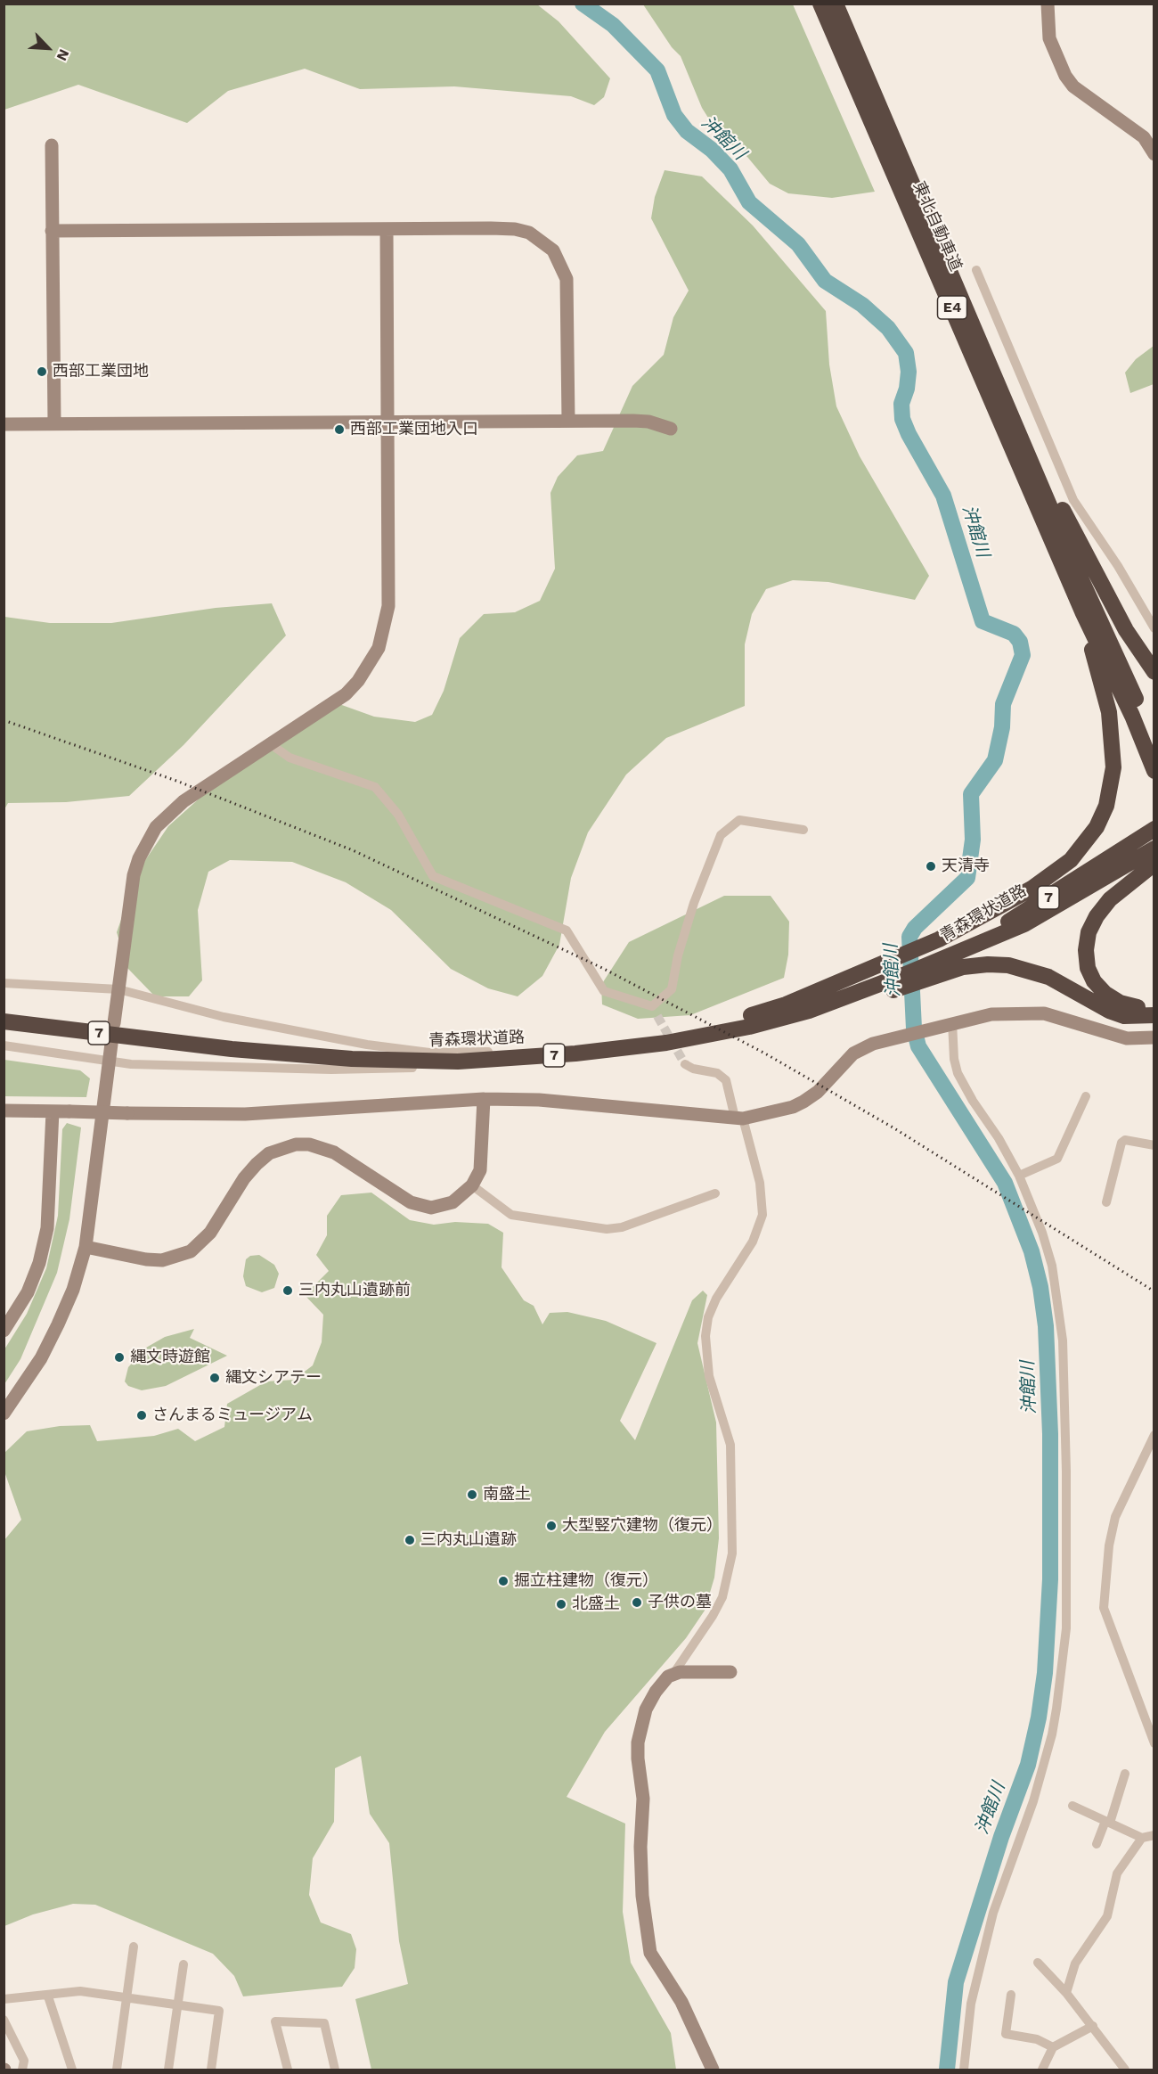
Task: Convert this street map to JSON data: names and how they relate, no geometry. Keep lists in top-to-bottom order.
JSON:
{
  "streets": {
    "highway": [
      "東北自動車道",
      "E4",
      "7",
      "青森環状道路"
    ]
  },
  "water": ["沖館川"],
  "places": [
    "西部工業団地",
    "西部工業団地入口",
    "天清寺",
    "三内丸山遺跡前",
    "縄文時遊館",
    "縄文シアテー",
    "さんまるミュージアム",
    "南盛土",
    "大型竪穴建物（復元）",
    "三内丸山遺跡",
    "掘立柱建物（復元）",
    "子供の墓",
    "北盛土"
  ],
  "north": "bottom right"
}
